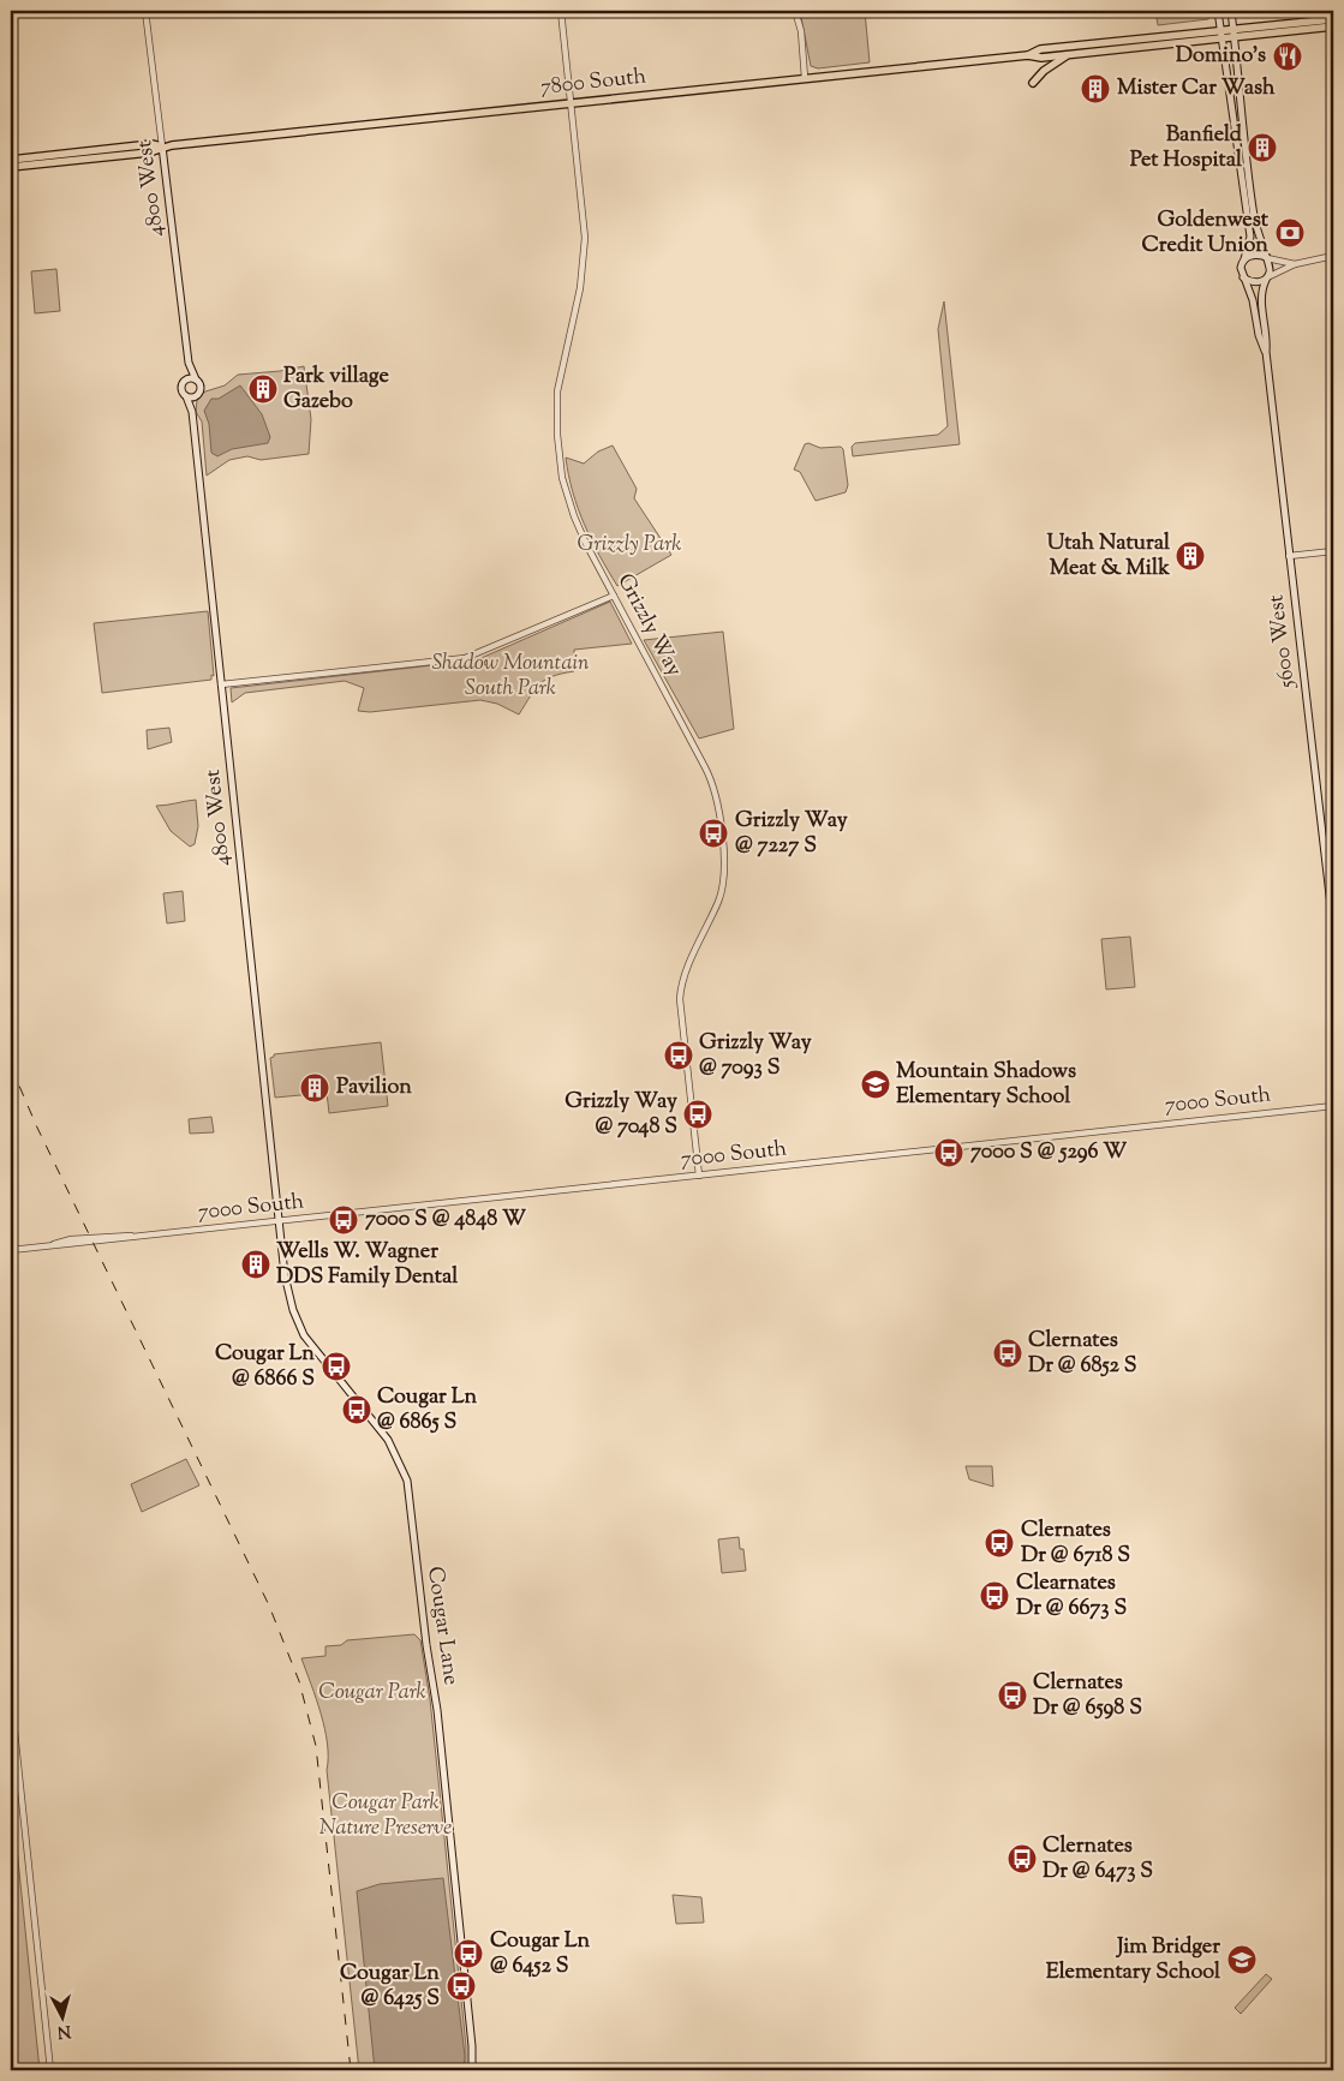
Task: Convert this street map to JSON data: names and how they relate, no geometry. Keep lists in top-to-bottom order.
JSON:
{
  "streets": {
    "main road": [
      "7800 South",
      "4800 West",
      "5600 West",
      "Cougar Lane"
    ],
    "street": ["Grizzly Way", "7000 South"]
  },
  "crossings": [
    ["7800 South", "4800 West"],
    ["7800 South", "Grizzly Way"],
    ["4800 West", "7000 South"],
    ["4800 West", "Cougar Lane"],
    ["Grizzly Way", "7000 South"],
    ["7000 South", "Cougar Lane"]
  ],
  "parks": [
    "Grizzly Park",
    "Shadow Mountain South Park",
    "Cougar Park",
    "Cougar Park Nature Preserve"
  ],
  "places": {
    "restaurant": ["Domino's"],
    "building": [
      "Mister Car Wash",
      "Banfield Pet Hospital",
      "Park village Gazebo",
      "Utah Natural Meat & Milk",
      "Pavilion",
      "Wells W. Wagner DDS Family Dental"
    ],
    "bank": ["Goldenwest Credit Union"],
    "bus stop": [
      "Grizzly Way @ 7227 S",
      "Grizzly Way @ 7093 S",
      "Grizzly Way @ 7048 S",
      "7000 S @ 5296 W",
      "7000 S @ 4848 W",
      "Clernates Dr @ 6852 S",
      "Cougar Ln @ 6866 S",
      "Cougar Ln @ 6865 S",
      "Clernates Dr @ 6718 S",
      "Clearnates Dr @ 6673 S",
      "Clernates Dr @ 6598 S",
      "Clernates Dr @ 6473 S",
      "Cougar Ln @ 6452 S",
      "Cougar Ln @ 6425 S"
    ],
    "school or university": ["Mountain Shadows Elementary School", "Jim Bridger Elementary School"]
  },
  "north": "bottom"
}
